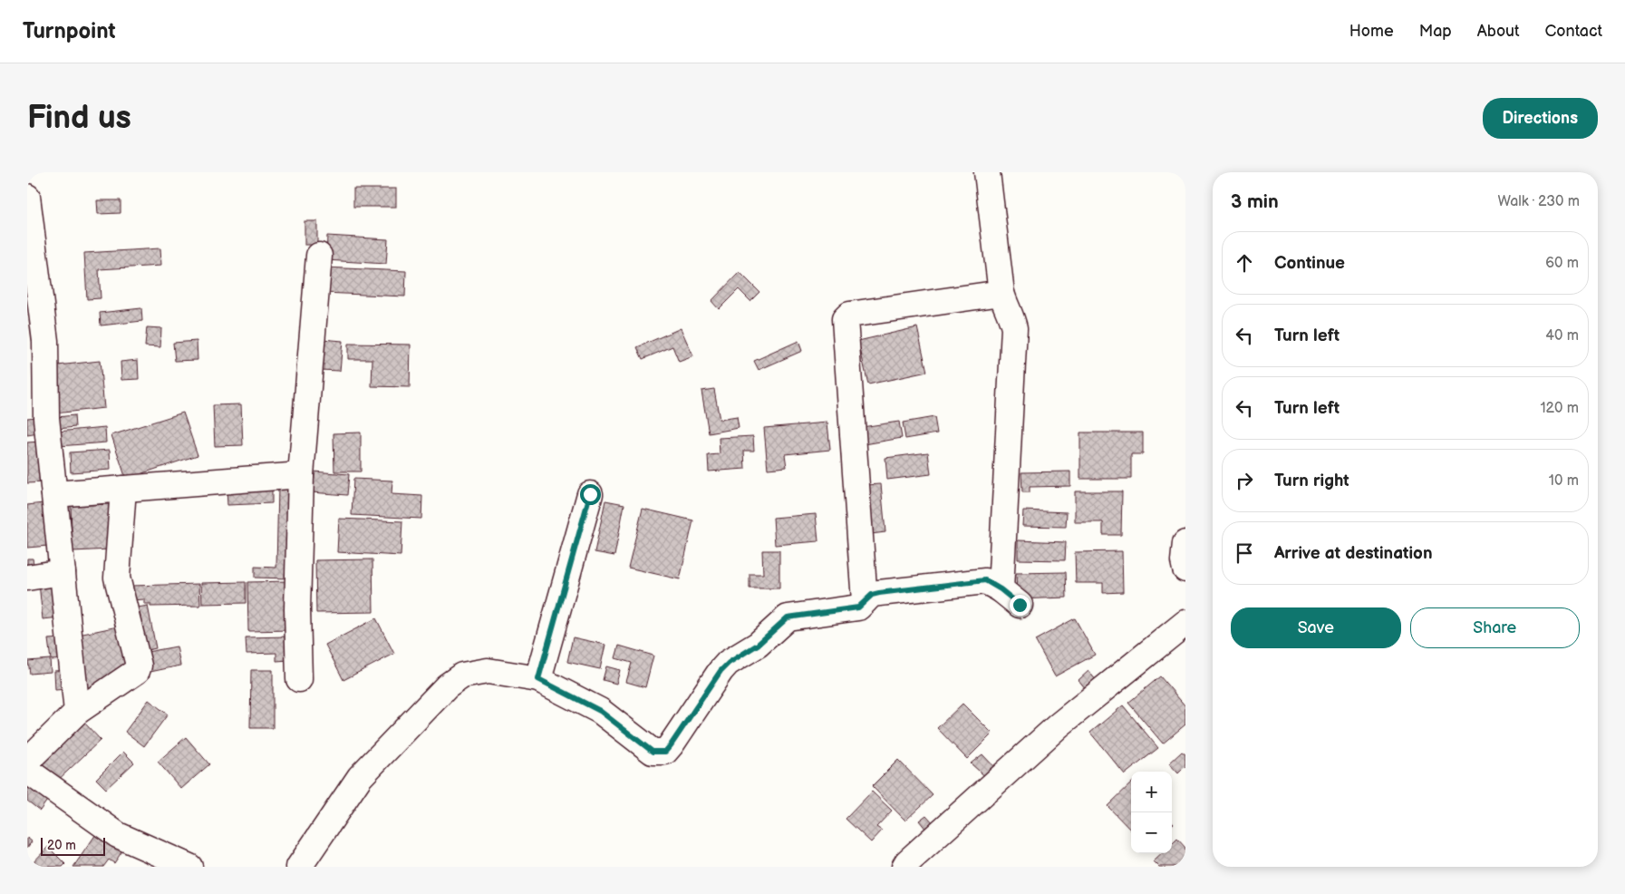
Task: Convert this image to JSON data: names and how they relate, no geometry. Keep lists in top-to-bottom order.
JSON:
{
  "scale_bar": "20 m",
  "page": {
    "header": "Turnpoint",
    "nav": [
      "Home",
      "Map",
      "About",
      "Contact"
    ],
    "buttons": [
      "Directions",
      ["Save", "Share"]
    ],
    "title": "Find us",
    "heading": ["3 min", "Walk · 230 m"],
    "list": [
      ["Continue", "60 m"],
      ["Turn left", "40 m"],
      ["Turn left", "120 m"],
      ["Turn right", "10 m"],
      "Arrive at destination"
    ],
    "map_buttons": ["+", "−"],
    "scale": "20 m"
  }
}
